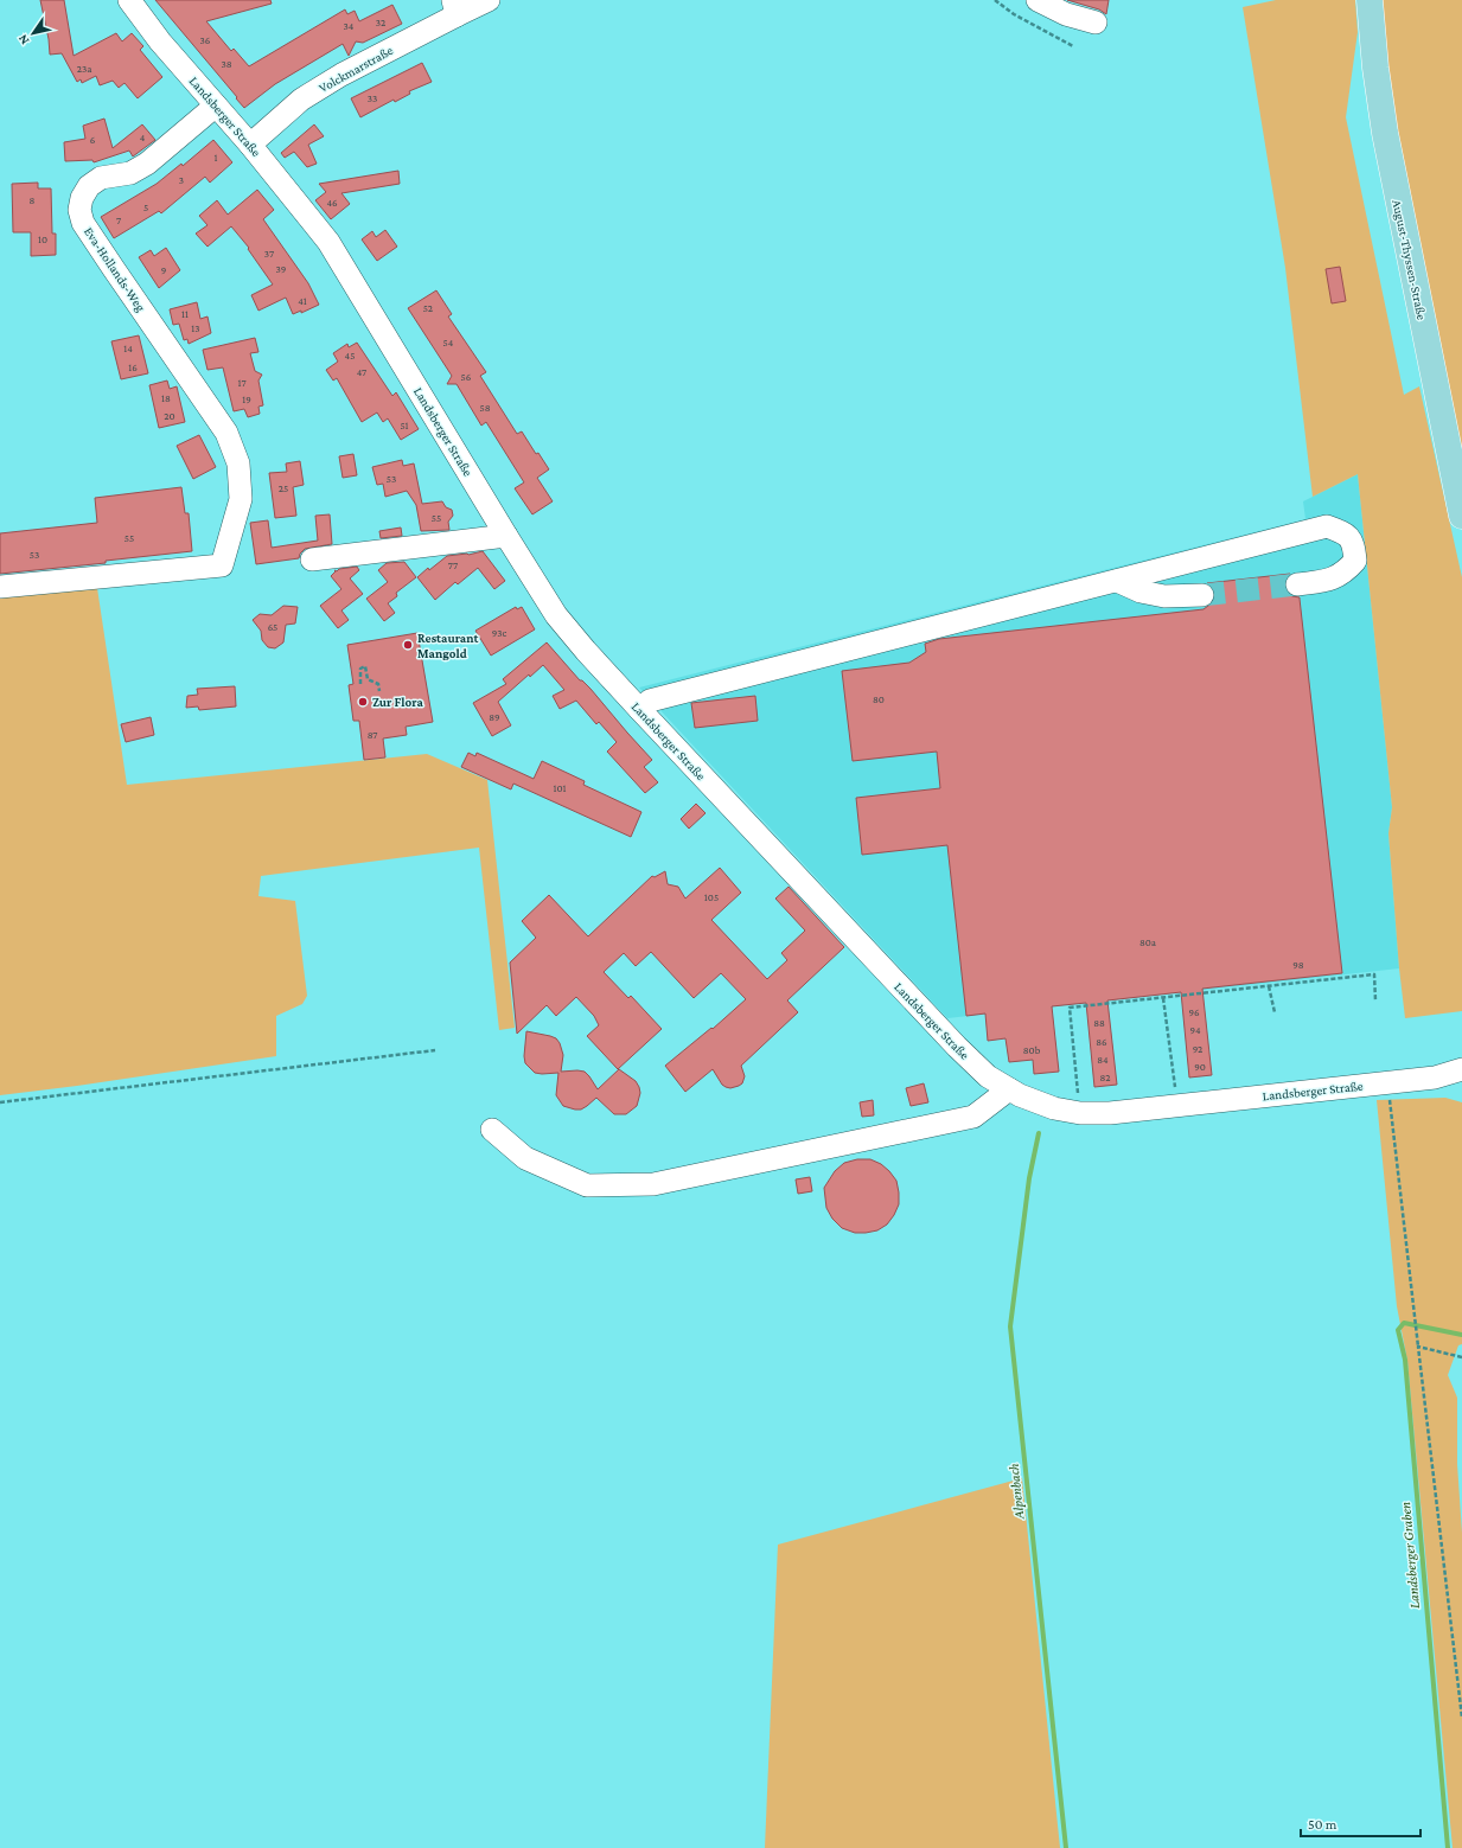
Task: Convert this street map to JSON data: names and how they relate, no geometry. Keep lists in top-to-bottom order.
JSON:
{
  "streets": {
    "main road": ["August-Thyssen-Straße"],
    "street": ["Volckmarstraße", "Landsberger Straße", "Eva-Hollands-Weg"]
  },
  "crossings": [
    ["Volckmarstraße", "Landsberger Straße"],
    ["Landsberger Straße", "Eva-Hollands-Weg"]
  ],
  "water": ["Alpenbach", "Landsberger Graben"],
  "places": ["Restaurant Mangold", "Zur Flora"],
  "house_numbers": [
    "32",
    "34",
    "36",
    "38",
    "23a",
    "33",
    "4",
    "6",
    "1",
    "3",
    "8",
    "46",
    "5",
    "7",
    "10",
    "37",
    "39",
    "9",
    "41",
    "52",
    "11",
    "13",
    "54",
    "14",
    "45",
    "16",
    "47",
    "56",
    "17",
    "18",
    "19",
    "58",
    "20",
    "51",
    "53",
    "25",
    "55",
    "55",
    "53",
    "77",
    "65",
    "93c",
    "80",
    "89",
    "87",
    "101",
    "105",
    "80a",
    "98",
    "96",
    "88",
    "94",
    "86",
    "92",
    "80b",
    "84",
    "90",
    "82"
  ],
  "scale_bar": "50 m",
  "north": "bottom left"
}
